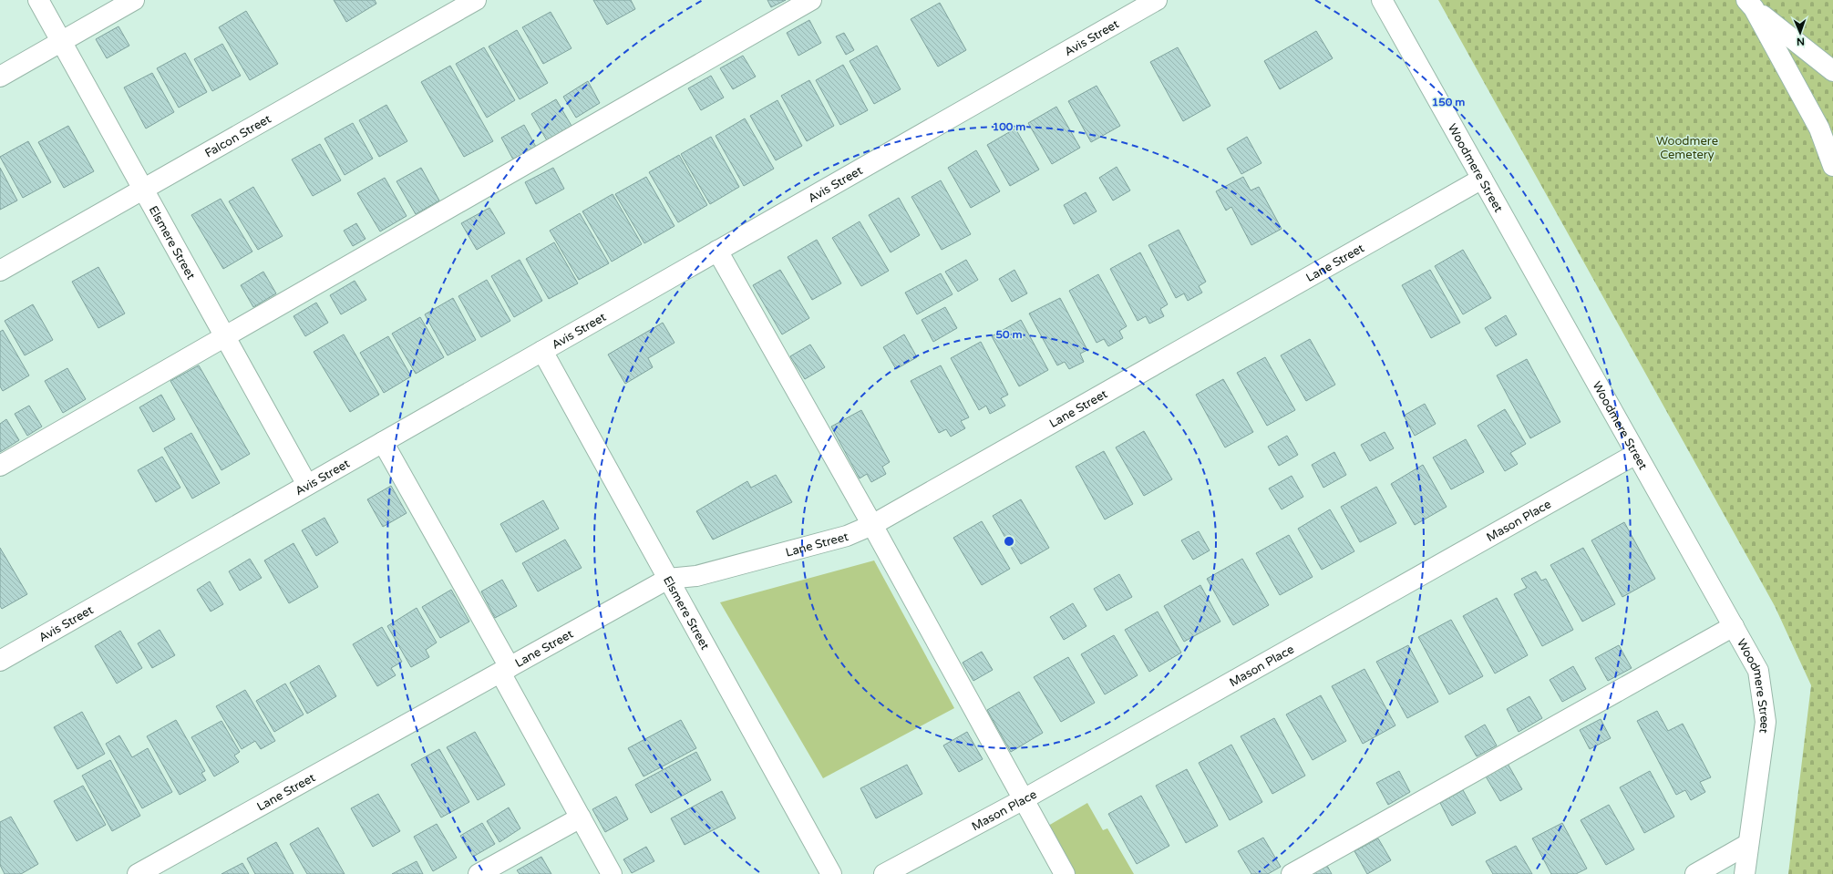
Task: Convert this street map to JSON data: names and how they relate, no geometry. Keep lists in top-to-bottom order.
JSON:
{
  "streets": {
    "street": [
      "Avis Street",
      "Falcon Street",
      "Woodmere Street",
      "Elsmere Street",
      "Lane Street",
      "Mason Place"
    ]
  },
  "crossings": [
    ["Avis Street", "Elsmere Street"],
    ["Falcon Street", "Elsmere Street"],
    ["Woodmere Street", "Lane Street"],
    ["Woodmere Street", "Mason Place"],
    ["Elsmere Street", "Lane Street"]
  ],
  "parks": ["Woodmere Cemetery"],
  "north": "bottom",
  "rings": ["150 m", "100 m", "50 m"]
}
